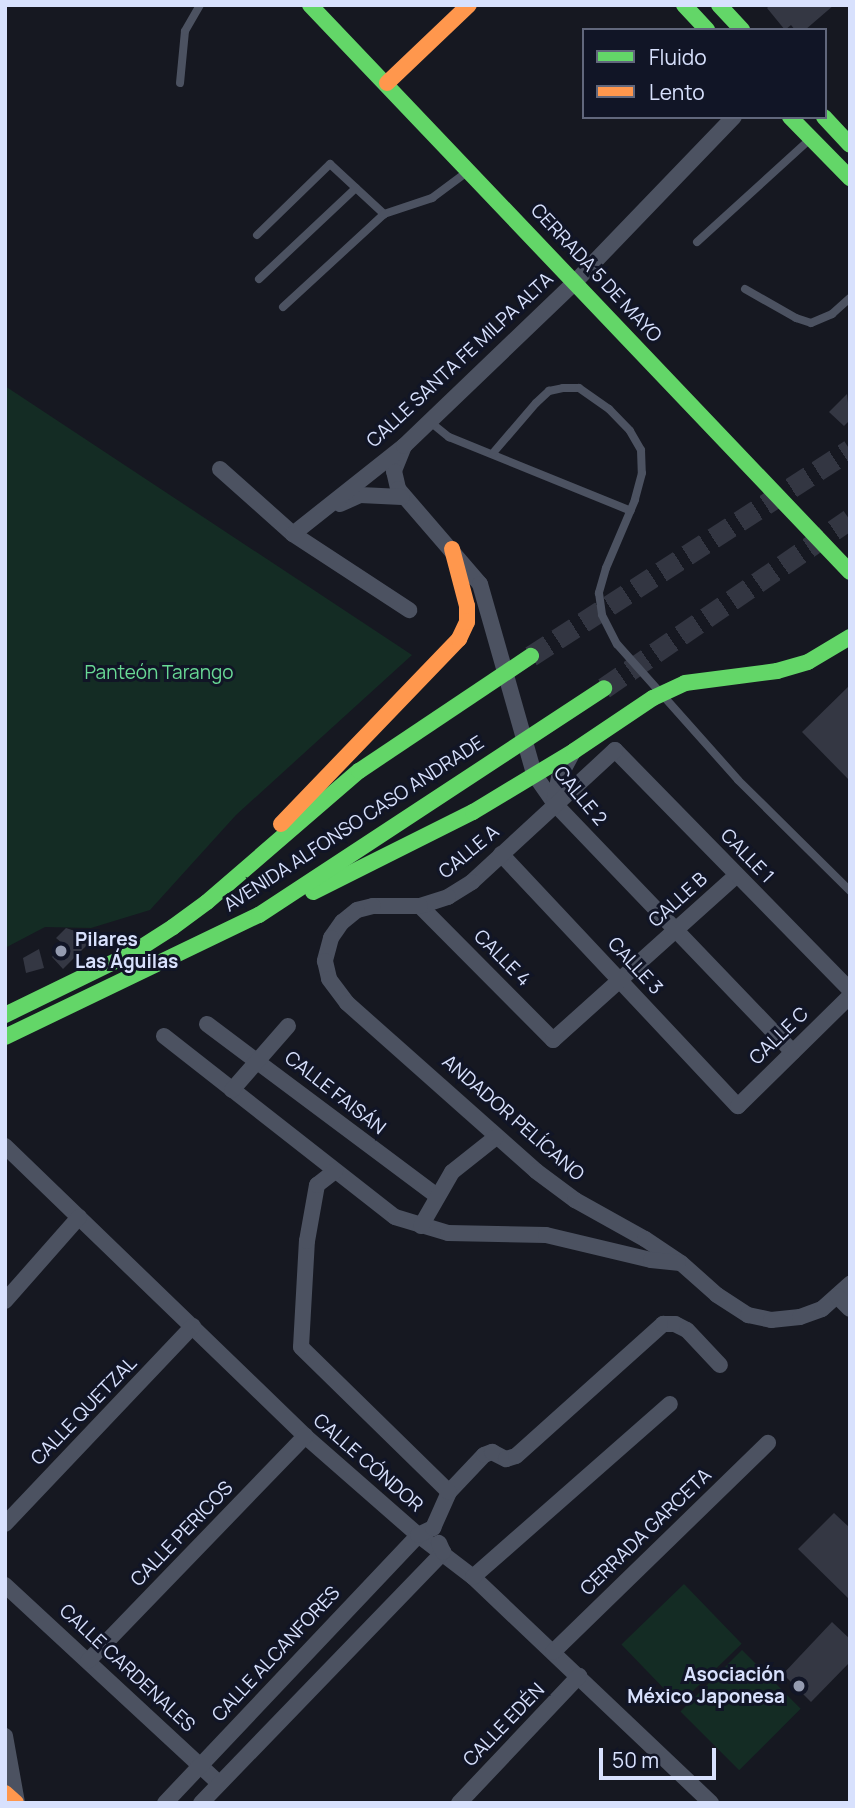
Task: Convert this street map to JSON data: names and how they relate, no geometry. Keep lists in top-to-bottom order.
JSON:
{
  "streets": {
    "main road": ["CERRADA 5 DE MAYO", "AVENIDA ALFONSO CASO ANDRADE"],
    "street": [
      "CALLE SANTA FE MILPA ALTA",
      "CALLE 2",
      "CALLE A",
      "CALLE 1",
      "CALLE B",
      "CALLE 4",
      "CALLE 3",
      "CALLE C",
      "CALLE FAISÁN",
      "ANDADOR PELÍCANO",
      "CALLE QUETZAL",
      "CALLE CÓNDOR",
      "CERRADA GARCETA",
      "CALLE PERICOS",
      "CALLE ALCANFORES",
      "CALLE CARDENALES",
      "CALLE EDÉN"
    ]
  },
  "crossings": [
    ["CERRADA 5 DE MAYO", "CALLE SANTA FE MILPA ALTA"],
    ["CALLE 2", "CALLE A"],
    ["CALLE 2", "CALLE B"],
    ["CALLE 2", "CALLE C"],
    ["CALLE A", "CALLE 1"],
    ["CALLE A", "CALLE 4"],
    ["CALLE A", "CALLE 3"],
    ["CALLE A", "ANDADOR PELÍCANO"],
    ["CALLE 1", "CALLE B"],
    ["CALLE B", "CALLE 4"],
    ["CALLE B", "CALLE 3"],
    ["CALLE 3", "CALLE C"],
    ["CALLE QUETZAL", "CALLE CÓNDOR"],
    ["CALLE CÓNDOR", "CERRADA GARCETA"],
    ["CALLE CÓNDOR", "CALLE PERICOS"],
    ["CALLE CÓNDOR", "CALLE ALCANFORES"],
    ["CALLE CÓNDOR", "CALLE EDÉN"],
    ["CALLE PERICOS", "CALLE CARDENALES"],
    ["CALLE ALCANFORES", "CALLE CARDENALES"]
  ],
  "parks": ["Panteón Tarango"],
  "places": ["Pilares Las Águilas", "Asociación México Japonesa"],
  "legend": ["Fluido", "Lento"],
  "scale_bar": "50 m"
}
